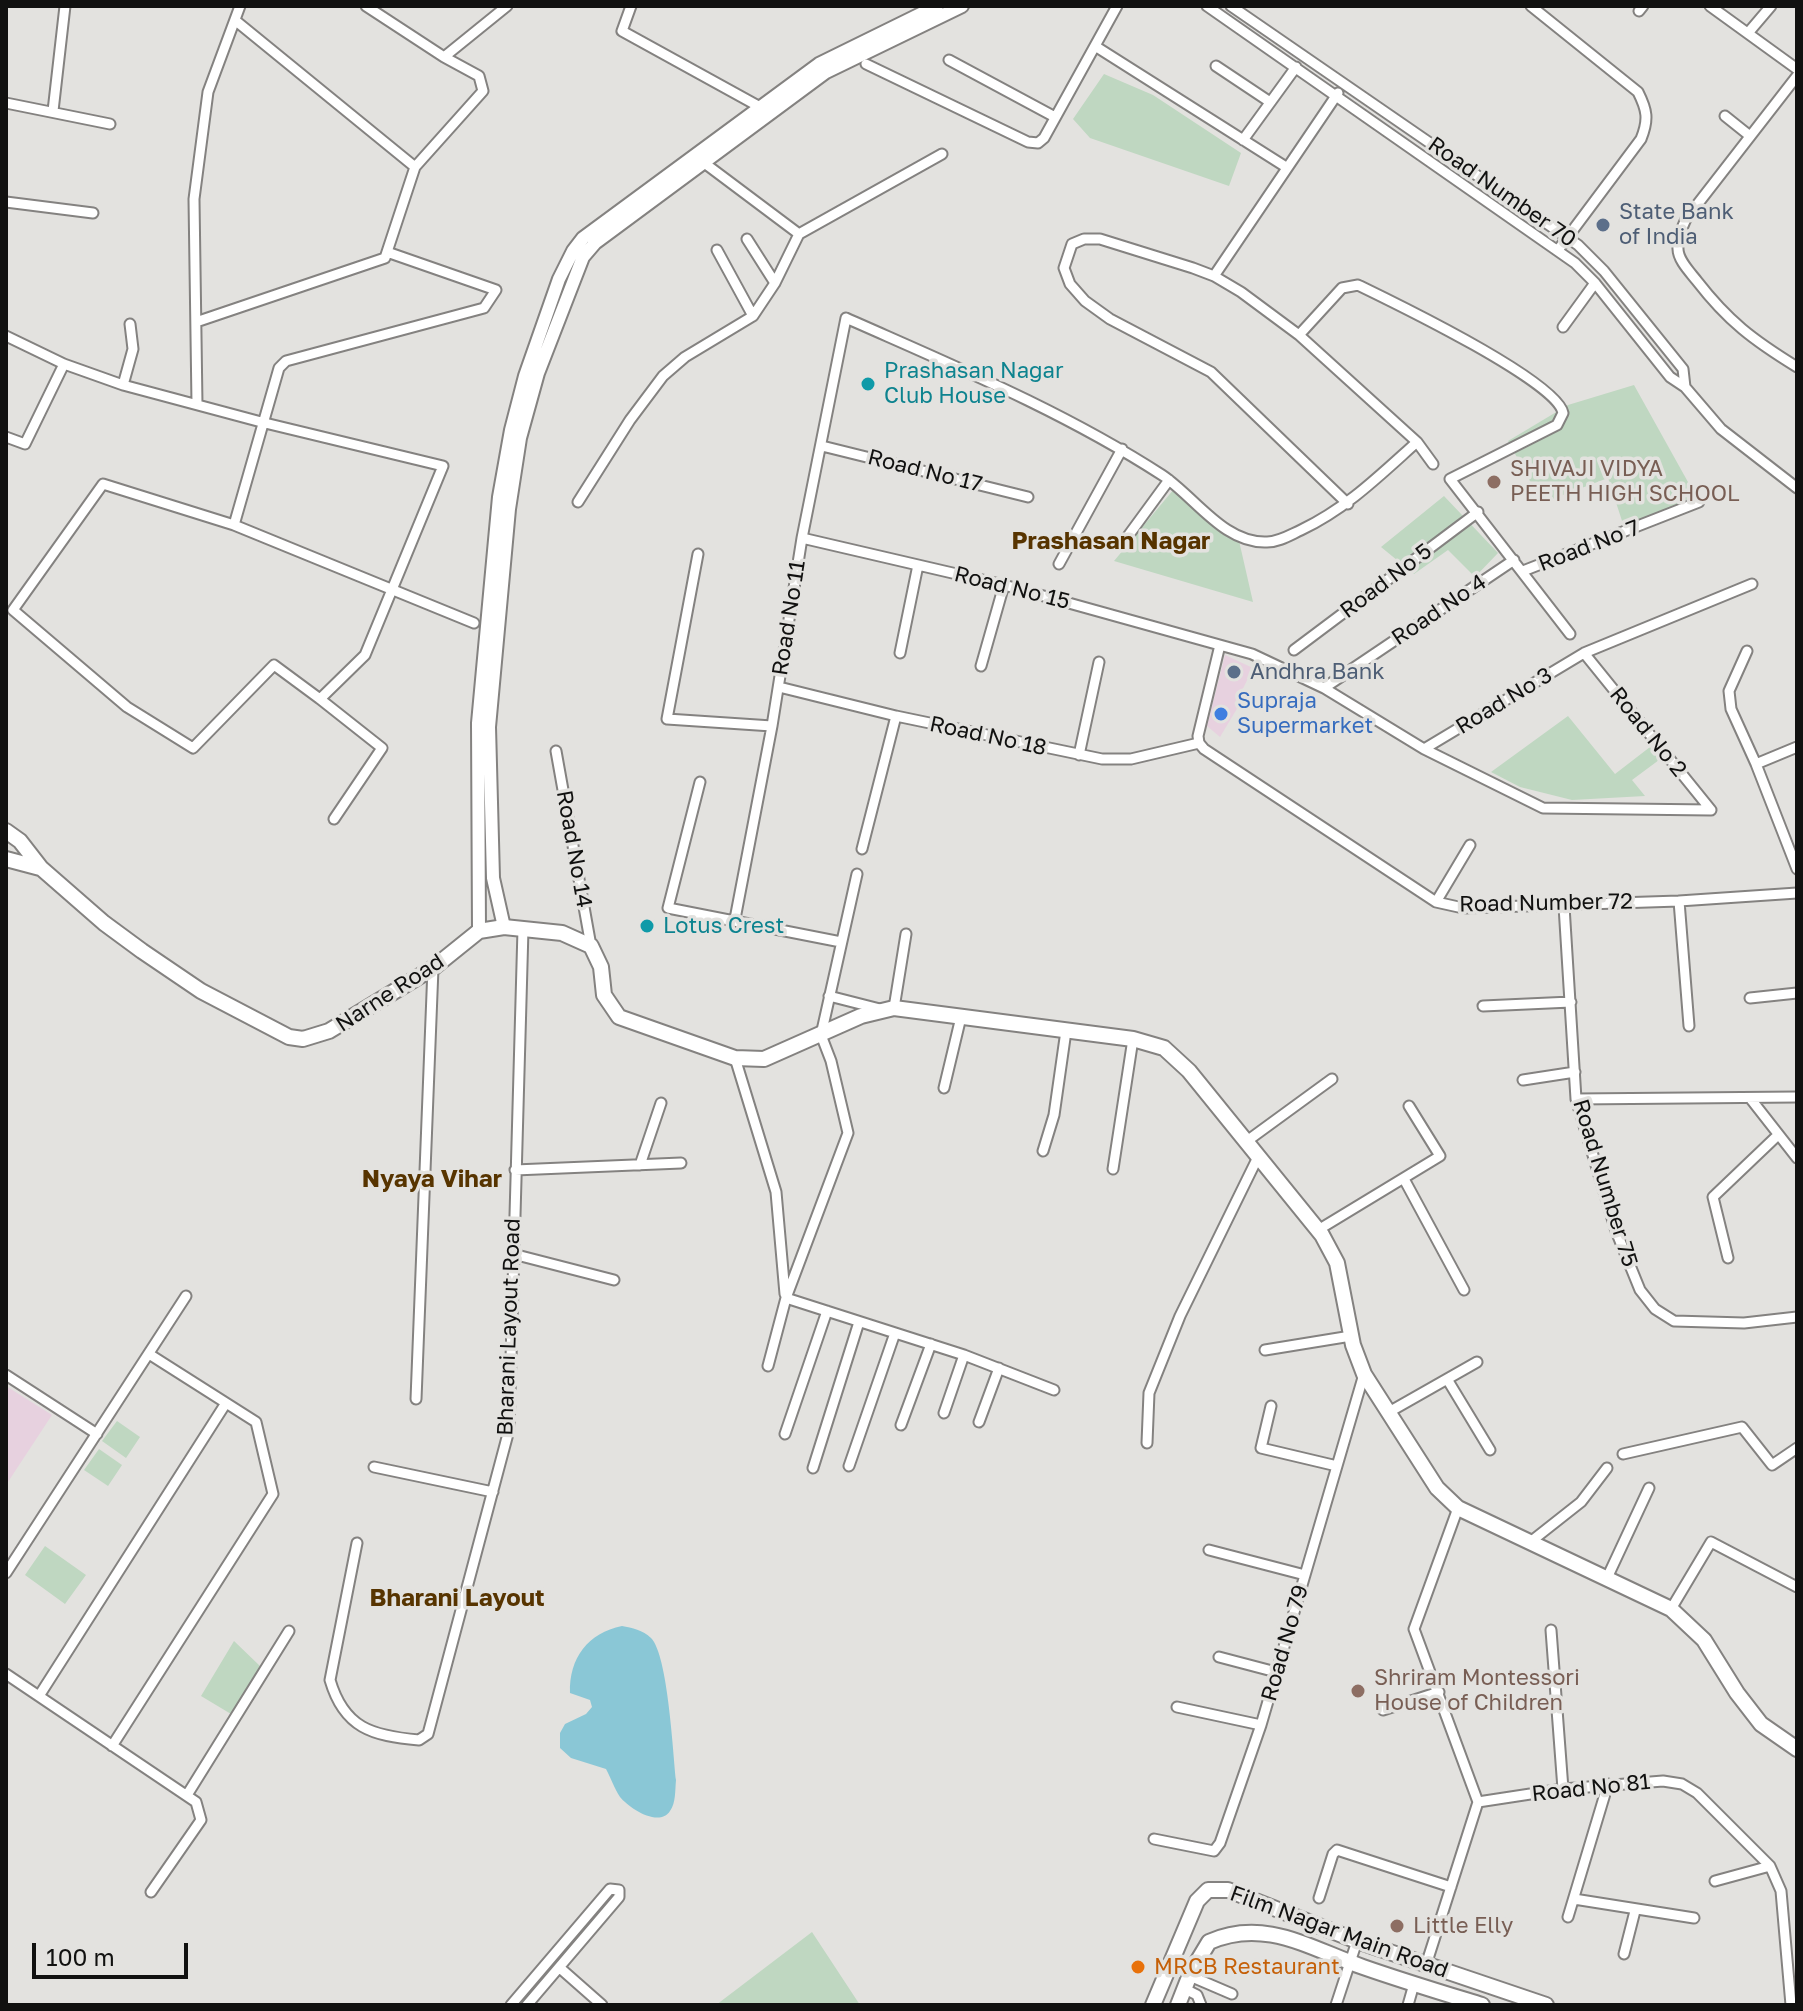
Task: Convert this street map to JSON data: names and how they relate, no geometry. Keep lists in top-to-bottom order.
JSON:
{
  "streets": {
    "main road": ["Narne Road", "Film Nagar Main Road"],
    "street": [
      "Road Number 70",
      "Road No 17",
      "Road No 7",
      "Road No 5",
      "Road No 15",
      "Road No 4",
      "Road No 11",
      "Road No 3",
      "Road No 2",
      "Road No 18",
      "Road No 14",
      "Road Number 72",
      "Road Number 75",
      "Bharani Layout Road",
      "Road No 79",
      "Road No 81"
    ]
  },
  "crossings": [
    ["Road No 17", "Road No 11"],
    ["Road No 15", "Road No 4"],
    ["Road No 15", "Road No 11"],
    ["Road No 15", "Road No 3"],
    ["Road No 15", "Road No 2"],
    ["Road No 11", "Road No 18"],
    ["Road No 3", "Road No 2"],
    ["Road No 18", "Road Number 72"],
    ["Road No 14", "Narne Road"],
    ["Road Number 72", "Road Number 75"],
    ["Narne Road", "Bharani Layout Road"]
  ],
  "districts": ["Prashasan Nagar", "Nyaya Vihar", "Bharani Layout"],
  "places": [
    "State Bank of India",
    "Prashasan Nagar Club House",
    "SHIVAJI VIDYA PEETH HIGH SCHOOL",
    "Andhra Bank",
    "Supraja Supermarket",
    "Lotus Crest",
    "Shriram Montessori House of Children",
    "Little Elly",
    "MRCB Restaurant"
  ],
  "scale_bar": "100 m"
}
